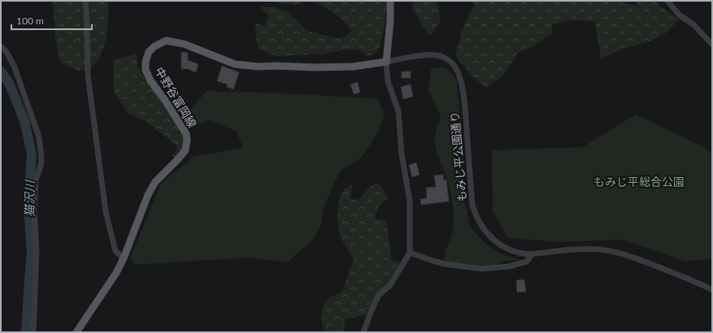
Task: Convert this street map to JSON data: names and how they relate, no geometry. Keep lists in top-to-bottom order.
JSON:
{
  "streets": {
    "main road": ["中野谷富岡線"],
    "street": ["もみじ平公園通り"]
  },
  "crossings": [
    ["中野谷富岡線", "もみじ平公園通り"]
  ],
  "water": ["猫沢川"],
  "parks": ["もみじ平総合公園"],
  "scale_bar": "100 m"
}
